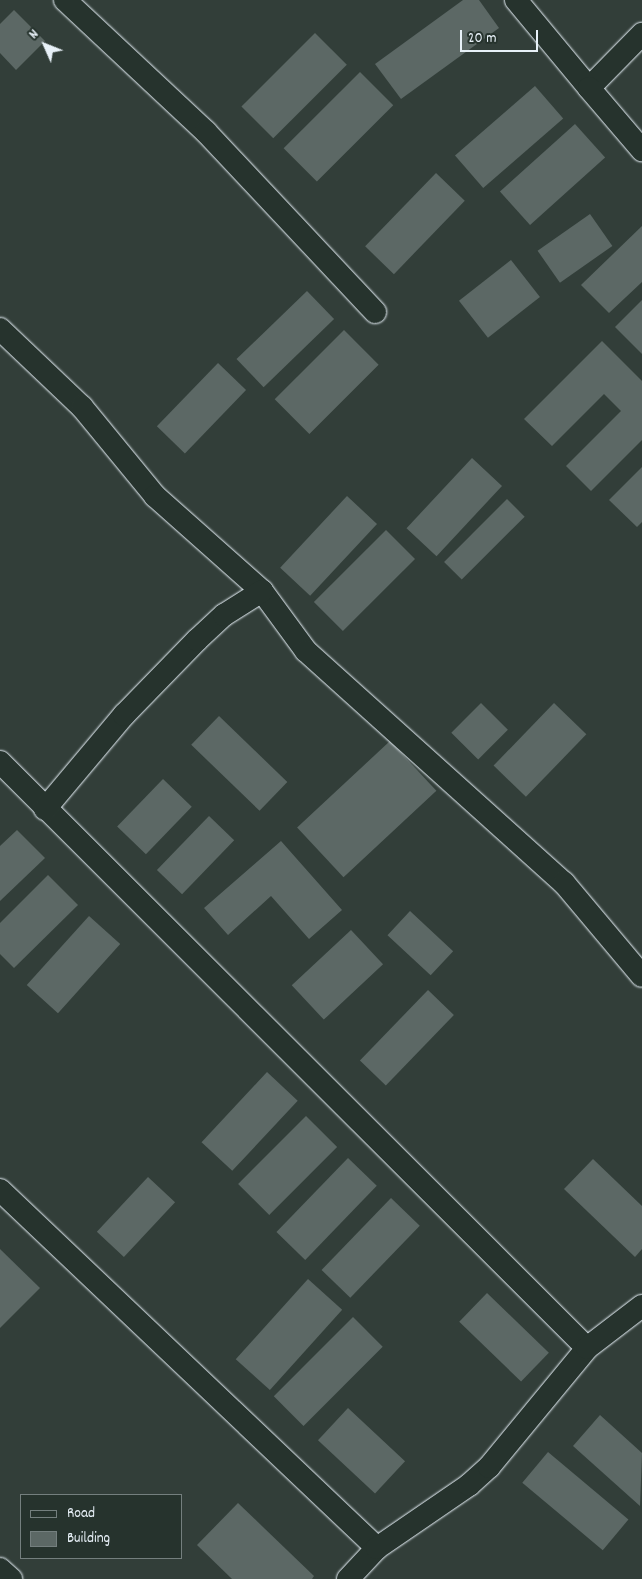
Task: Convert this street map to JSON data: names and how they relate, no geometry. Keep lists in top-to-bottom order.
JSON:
{
  "legend": ["Road", "Building"],
  "scale_bar": "20 m",
  "north": "top left"
}
